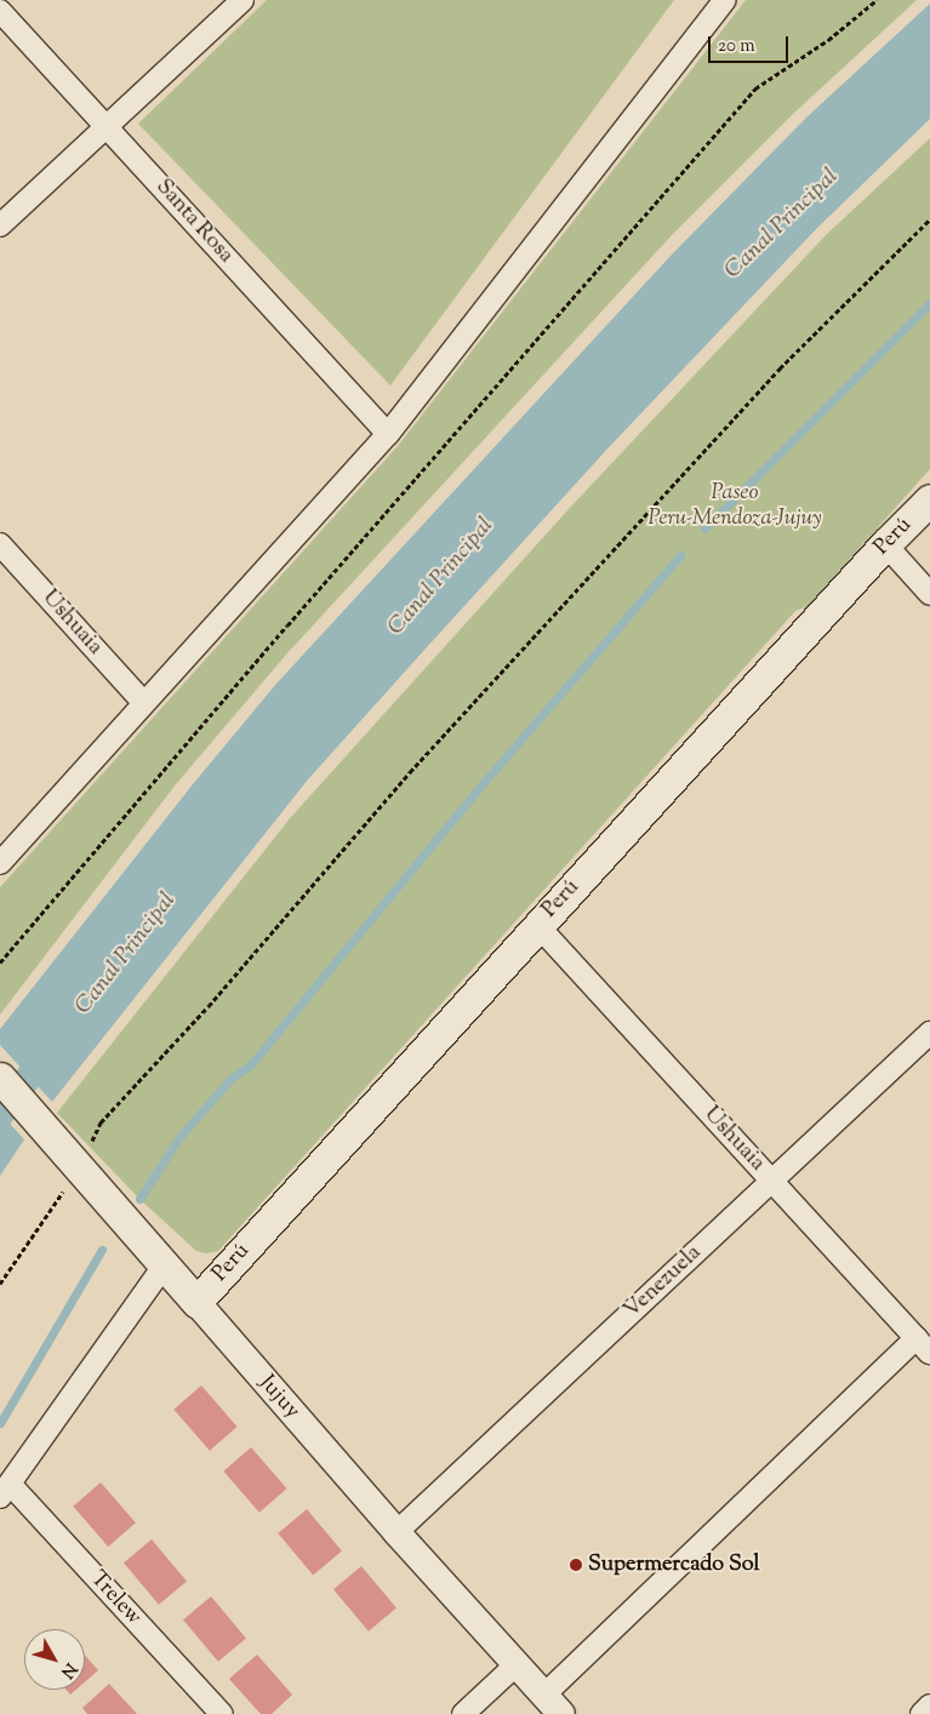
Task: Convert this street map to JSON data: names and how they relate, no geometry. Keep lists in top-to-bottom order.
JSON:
{
  "streets": {
    "main road": ["Perú", "Jujuy"],
    "street": [
      "Santa Rosa",
      "Ushuaia",
      "Venezuela",
      "Trelew"
    ]
  },
  "crossings": [
    ["Perú", "Ushuaia"],
    ["Perú", "Jujuy"],
    ["Ushuaia", "Venezuela"],
    ["Venezuela", "Jujuy"]
  ],
  "water": ["Canal Principal"],
  "parks": ["Paseo Peru-Mendoza-Jujuy"],
  "places": ["Supermercado Sol"],
  "scale_bar": "20 m",
  "north": "bottom right"
}
